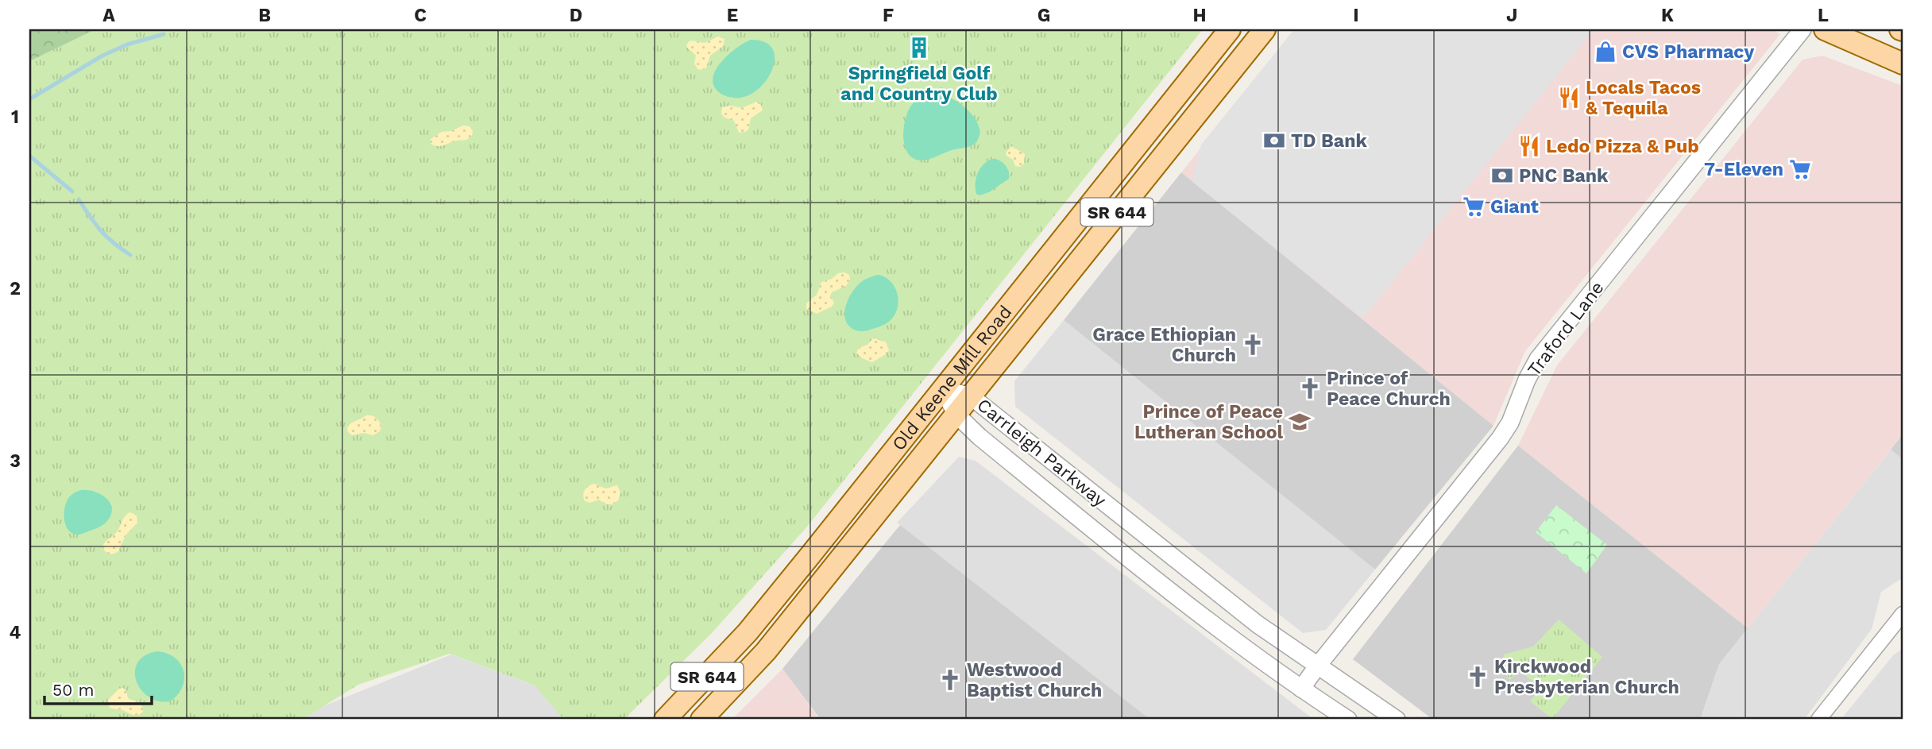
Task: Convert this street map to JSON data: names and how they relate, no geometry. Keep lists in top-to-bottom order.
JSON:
{
  "streets": {
    "main road": ["SR 644", "Old Keene Mill Road"],
    "street": ["Traford Lane", "Carrleigh Parkway"]
  },
  "crossings": [
    ["Traford Lane", "Carrleigh Parkway"],
    ["Old Keene Mill Road", "Carrleigh Parkway"]
  ],
  "places": {
    "building": ["Springfield Golf and Country Club"],
    "shop": ["CVS Pharmacy"],
    "restaurant": ["Locals Tacos & Tequila", "Ledo Pizza & Pub"],
    "bank": ["TD Bank", "PNC Bank"],
    "supermarket": ["7-Eleven", "Giant"],
    "church": [
      "Grace Ethiopian Church",
      "Prince of Peace Church",
      "Kirckwood Presbyterian Church",
      "Westwood Baptist Church"
    ],
    "school or university": ["Prince of Peace Lutheran School"]
  },
  "scale_bar": "50 m",
  "grid": {
    "columns": [
      "A",
      "B",
      "C",
      "D",
      "E",
      "F",
      "G",
      "H",
      "I",
      "J",
      "K",
      "L"
    ],
    "rows": [
      "1",
      "2",
      "3",
      "4"
    ]
  }
}
